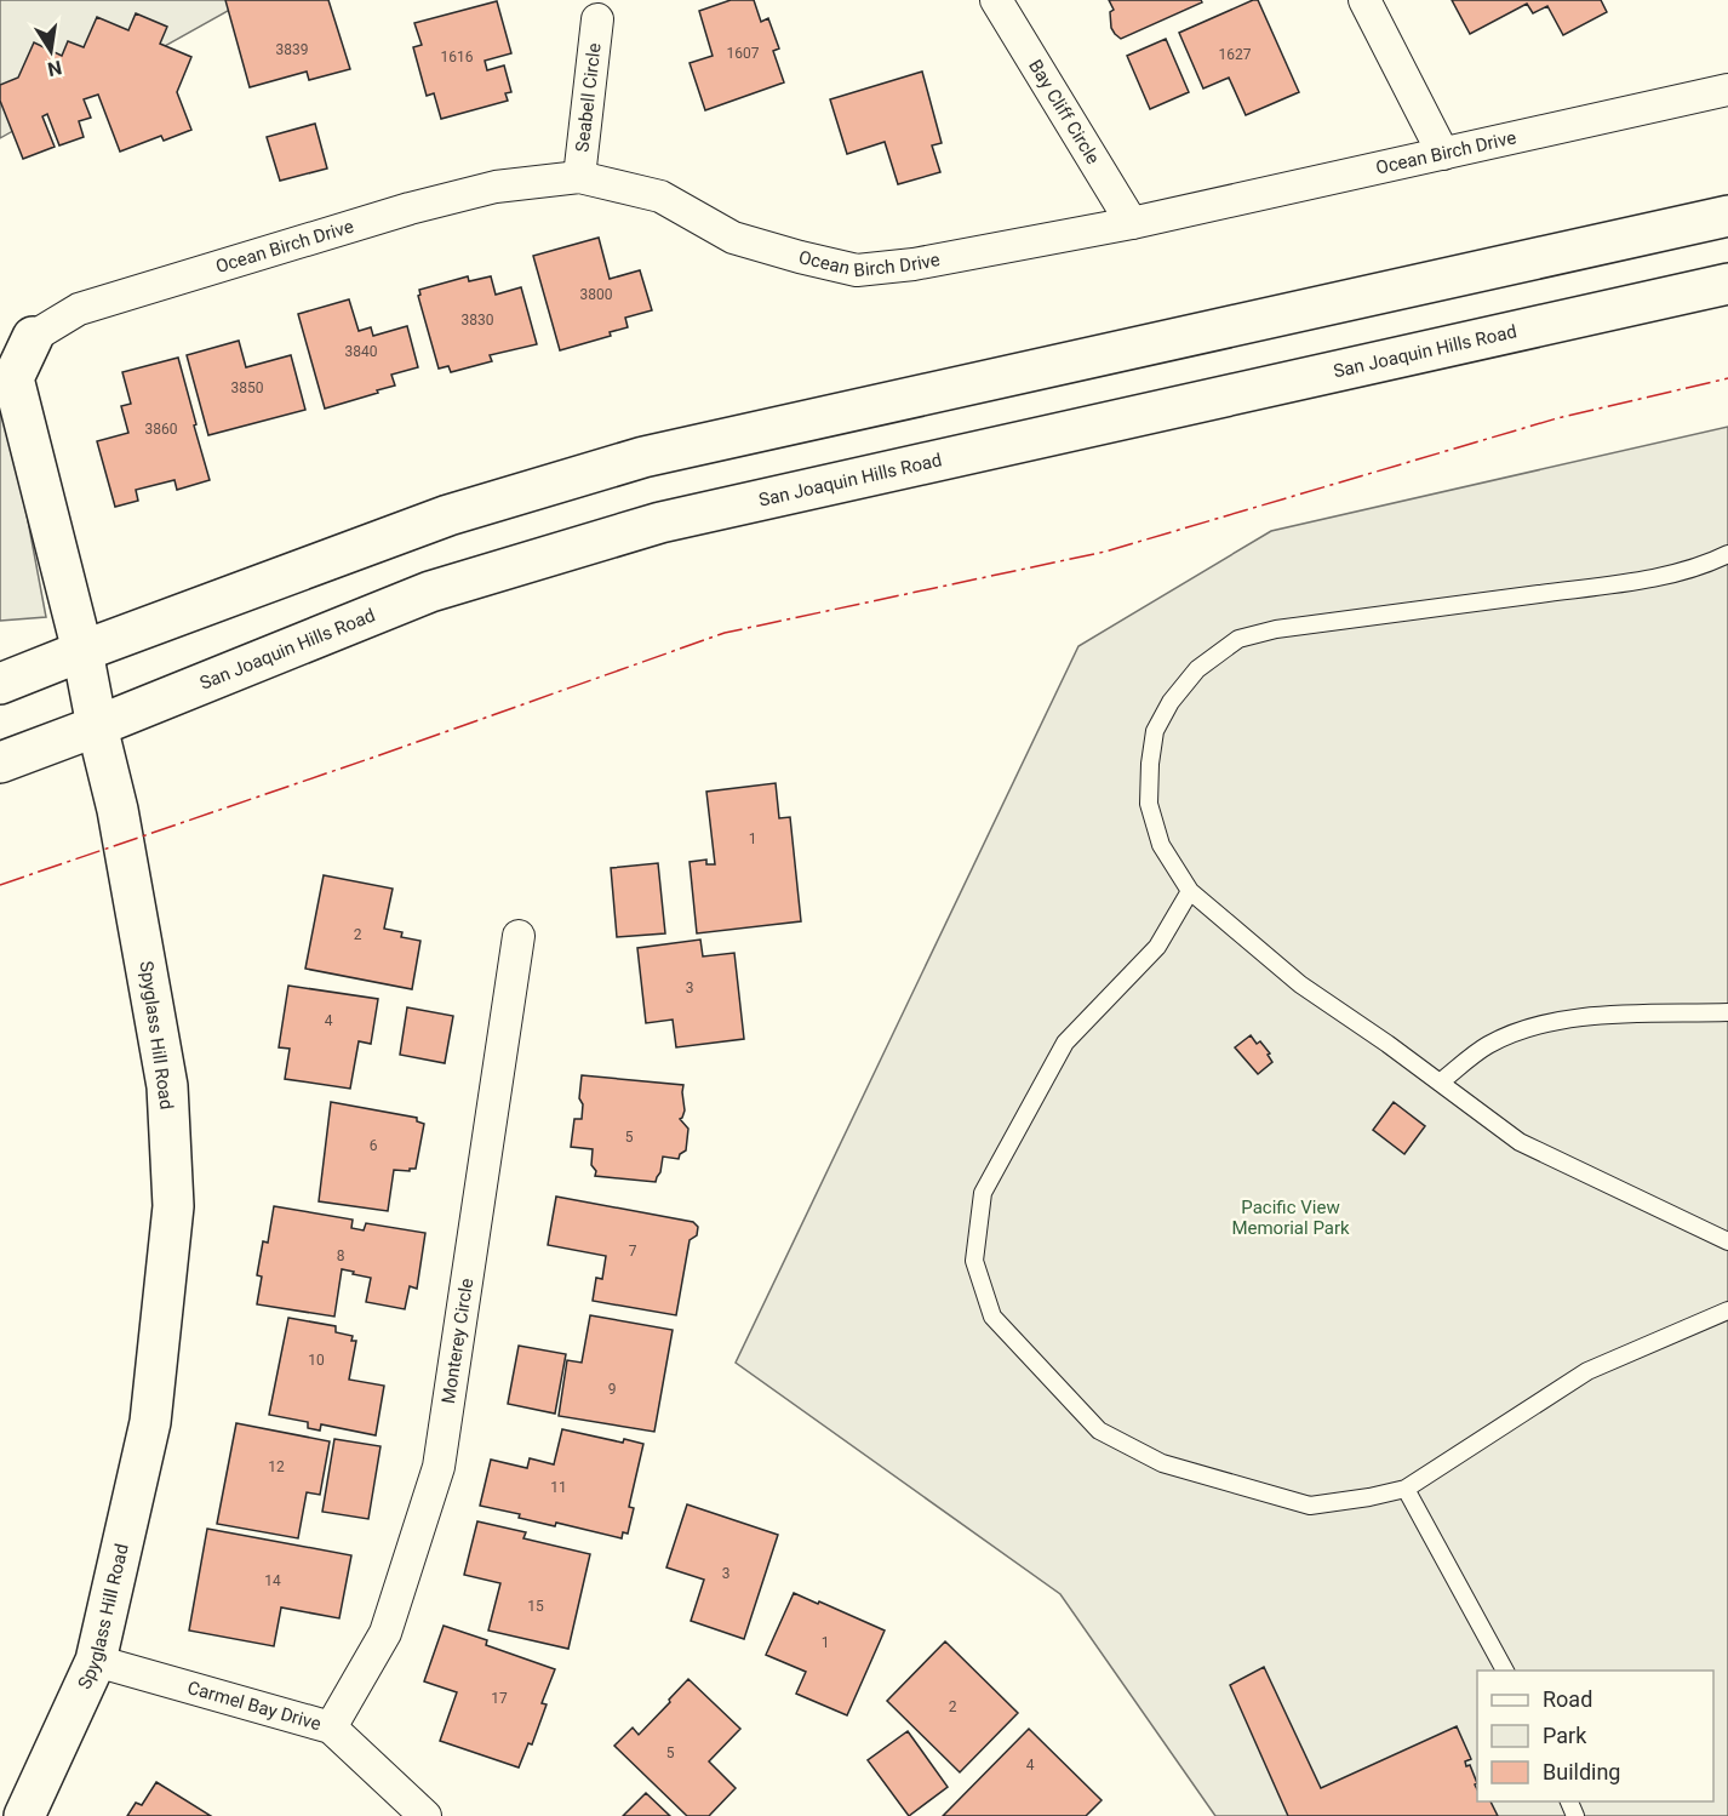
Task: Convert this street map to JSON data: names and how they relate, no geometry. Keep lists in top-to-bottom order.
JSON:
{
  "streets": {
    "main road": ["San Joaquin Hills Road", "Spyglass Hill Road"],
    "street": [
      "Seabell Circle",
      "Bay Cliff Circle",
      "Ocean Birch Drive",
      "Monterey Circle",
      "Carmel Bay Drive"
    ]
  },
  "crossings": [
    ["Seabell Circle", "Ocean Birch Drive"],
    ["Bay Cliff Circle", "Ocean Birch Drive"],
    ["Ocean Birch Drive", "Spyglass Hill Road"],
    ["San Joaquin Hills Road", "Spyglass Hill Road"],
    ["Spyglass Hill Road", "Carmel Bay Drive"],
    ["Monterey Circle", "Carmel Bay Drive"]
  ],
  "parks": ["Pacific View Memorial Park"],
  "house_numbers": [
    "3839",
    "1607",
    "1627",
    "1616",
    "3800",
    "3830",
    "3840",
    "3850",
    "3860",
    "1",
    "2",
    "3",
    "4",
    "5",
    "6",
    "7",
    "8",
    "10",
    "9",
    "12",
    "11",
    "3",
    "14",
    "15",
    "1",
    "17",
    "2",
    "5",
    "4"
  ],
  "legend": ["Road", "Park", "Building"],
  "north": "bottom"
}
